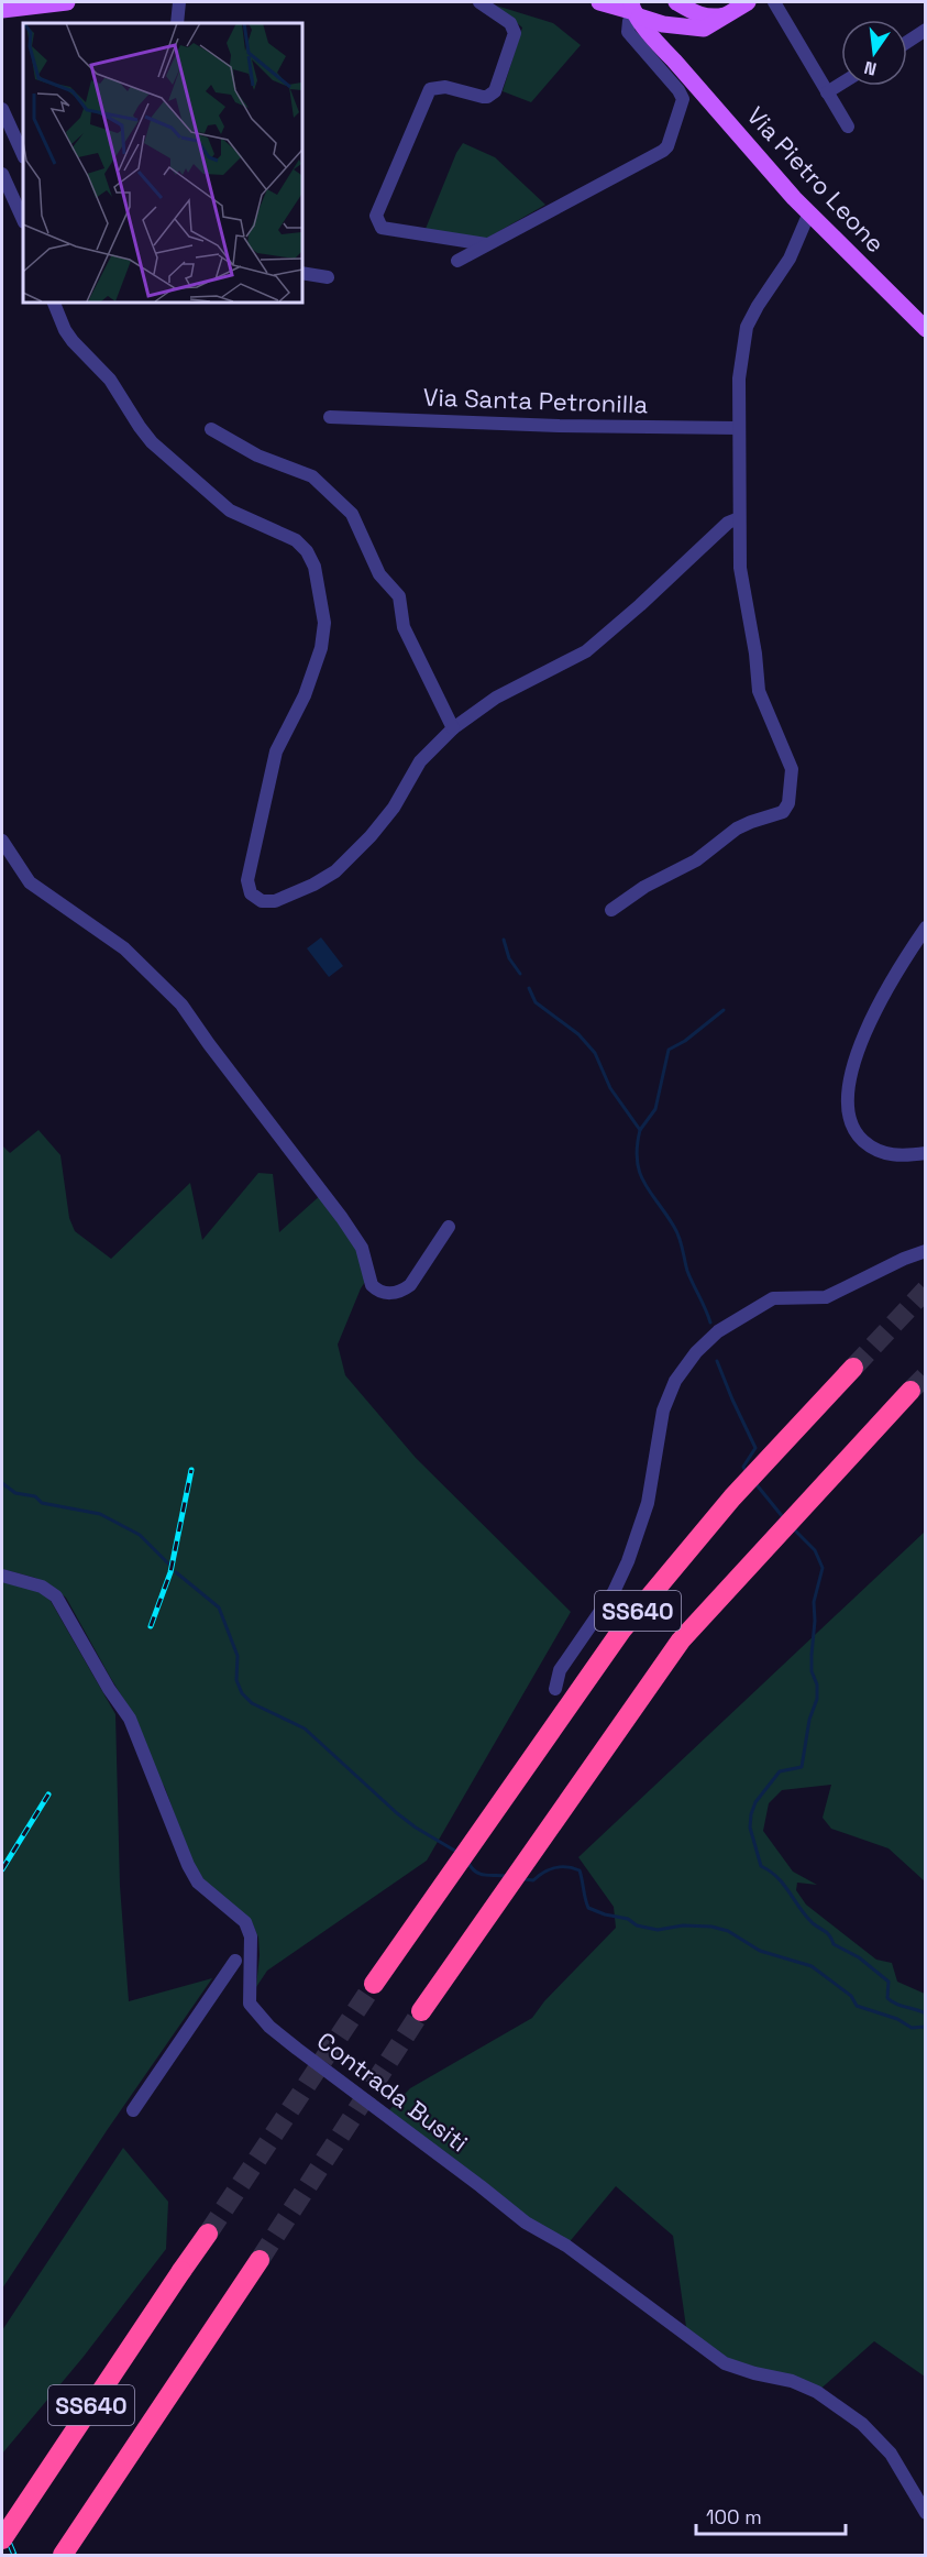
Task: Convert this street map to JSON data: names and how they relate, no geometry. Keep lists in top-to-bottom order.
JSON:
{
  "streets": {
    "highway": ["SS640"],
    "main road": ["Via Pietro Leone"],
    "street": ["Via Santa Petronilla", "Contrada Busiti"]
  },
  "scale_bar": "100 m",
  "north": "bottom"
}
